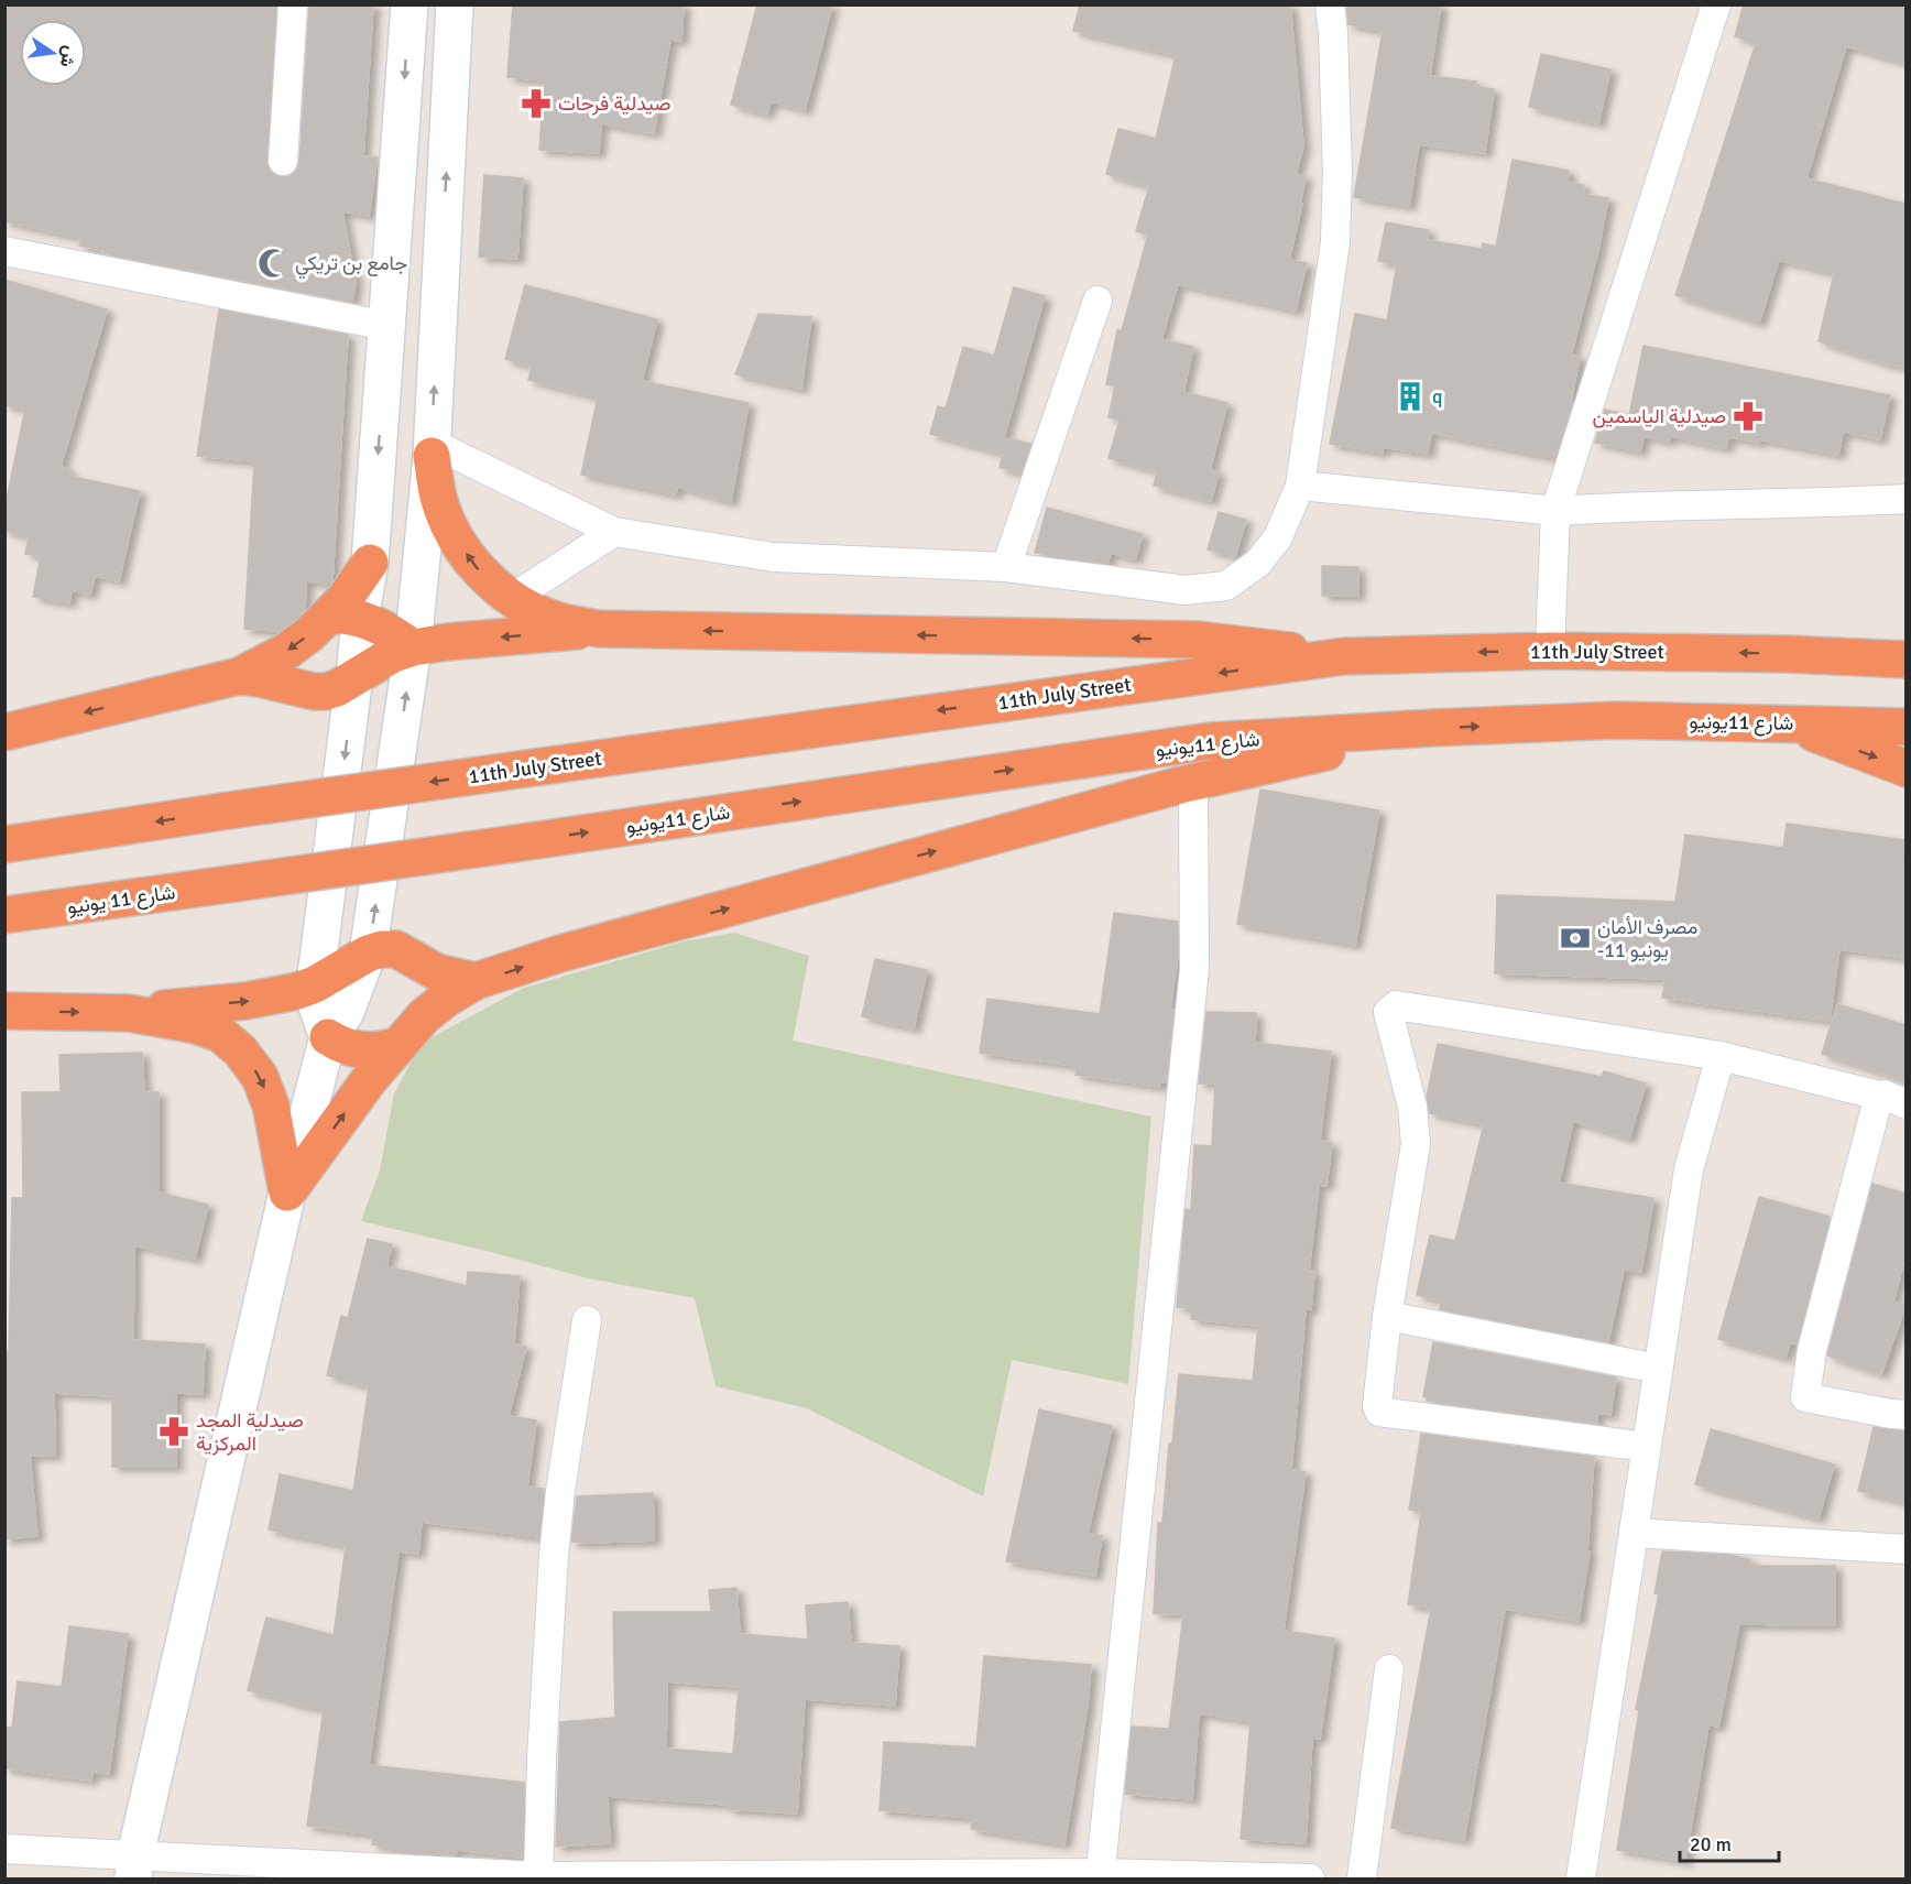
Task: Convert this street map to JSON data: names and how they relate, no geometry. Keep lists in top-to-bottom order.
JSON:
{
  "streets": {
    "highway": ["11th July Street", "شارع 11يونيو", "شارع 11 يونيو"]
  },
  "crossings": [
    ["شارع 11يونيو", "شارع 11 يونيو"]
  ],
  "places": {
    "pharmacy": ["صيدلية فرحات", "صيدلية الياسمين", "صيدلية المجد المركزية"],
    "mosque": ["جامع بن تريكي"],
    "building": ["q"],
    "bank": ["مصرف الأمان -11 يونيو"]
  },
  "scale_bar": "20 m",
  "north": "right"
}
